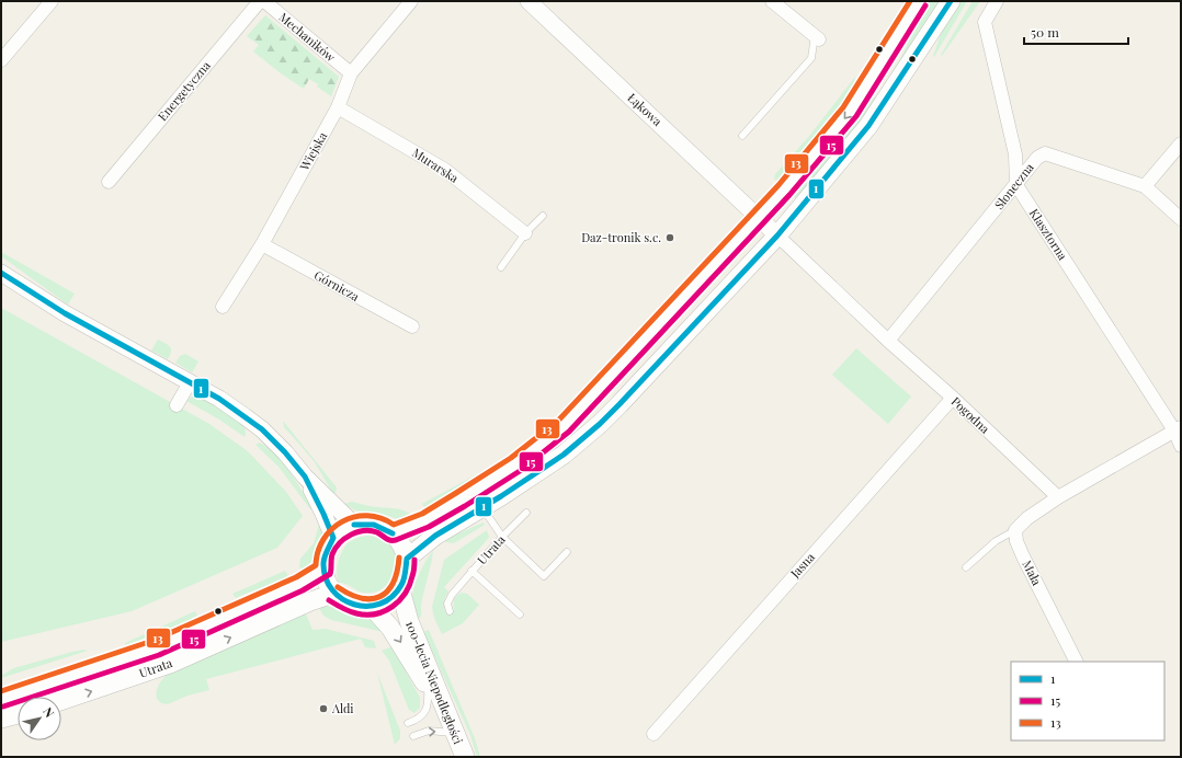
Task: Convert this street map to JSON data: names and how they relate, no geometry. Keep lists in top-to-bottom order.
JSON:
{
  "streets": {
    "main road": ["Utrata", "100-lecia Niepodległości"],
    "street": [
      "Mechaników",
      "Energetyczna",
      "Łąkowa",
      "Wiejska",
      "Murarska",
      "Słoneczna",
      "Klasztorna",
      "Górnicza",
      "Pogodna",
      "Jasna",
      "Mała"
    ]
  },
  "crossings": [
    ["Mechaników", "Wiejska"],
    ["Łąkowa", "Pogodna"],
    ["Wiejska", "Murarska"],
    ["Wiejska", "Górnicza"],
    ["Słoneczna", "Klasztorna"],
    ["Słoneczna", "Pogodna"],
    ["Pogodna", "Jasna"],
    ["Utrata", "100-lecia Niepodległości"]
  ],
  "one_way": ["Utrata"],
  "places": ["Daz-tronik s.c.", "Aldi"],
  "lines": ["transit line 1", "transit line 13", "transit line 15"],
  "legend": ["1", "15", "13"],
  "scale_bar": "50 m",
  "north": "top right"
}
